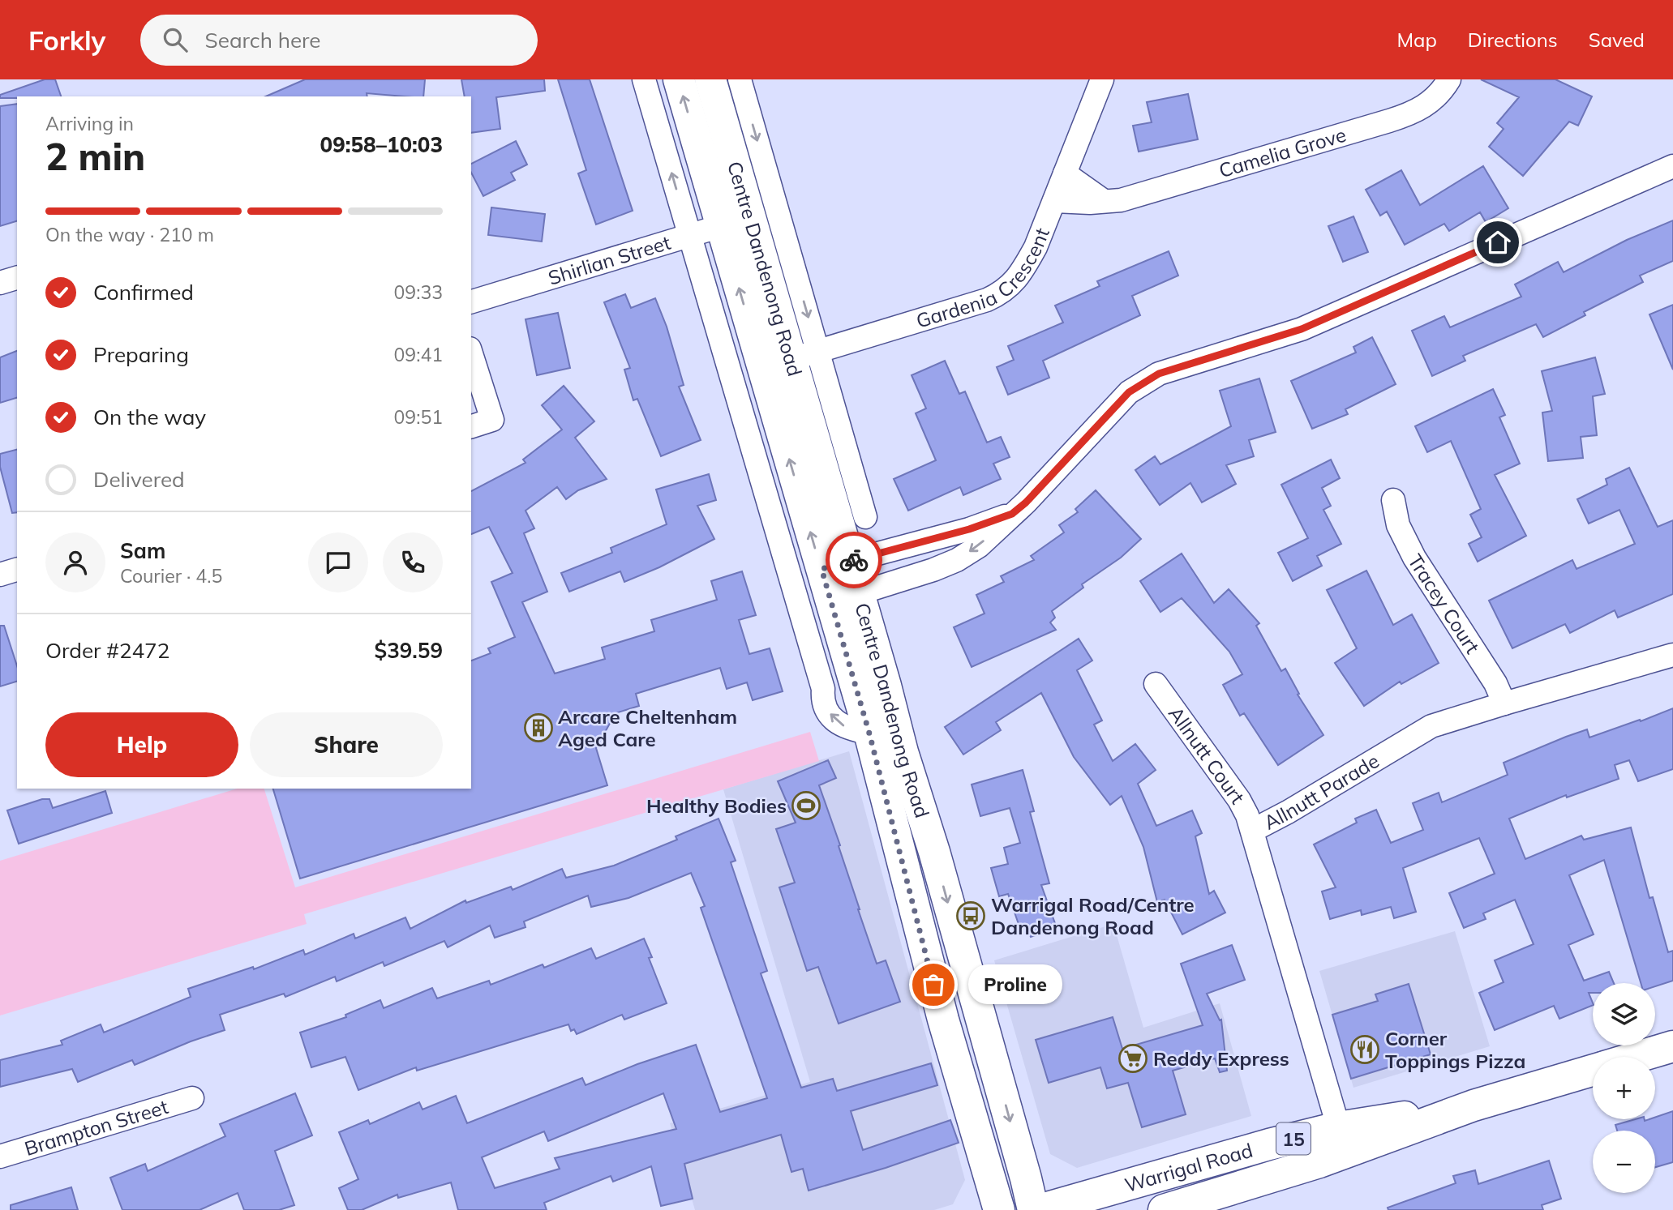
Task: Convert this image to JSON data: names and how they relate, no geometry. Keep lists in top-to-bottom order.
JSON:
{
  "streets": {
    "main road": ["Centre Dandenong Road", "15", "Warrigal Road"],
    "street": [
      "Camelia Grove",
      "Shirlian Street",
      "Gardenia Crescent",
      "Tracey Court",
      "Allnutt Court",
      "Allnutt Parade",
      "Brampton Street"
    ]
  },
  "crossings": [
    ["Camelia Grove", "Gardenia Crescent"],
    ["Shirlian Street", "Centre Dandenong Road"],
    ["Centre Dandenong Road", "Gardenia Crescent"],
    ["Tracey Court", "Allnutt Parade"],
    ["Allnutt Court", "Allnutt Parade"],
    ["Allnutt Parade", "Warrigal Road"]
  ],
  "places": {
    "building": ["Arcare Cheltenham Aged Care"],
    "sports": ["Healthy Bodies"],
    "bus stop": ["Warrigal Road/Centre Dandenong Road"],
    "other": ["Proline"],
    "restaurant": ["Corner Toppings Pizza"],
    "supermarket": ["Reddy Express"]
  },
  "page": {
    "header": "Forkly",
    "search": "Search here",
    "nav": ["Map", "Directions", "Saved"],
    "heading": ["2 min", "Arriving in", "09:58–10:03"],
    "panel": [
      "Sam",
      "Courier · 4.5",
      "Order #2472",
      "$39.59"
    ],
    "bar": "On the way · 210 m",
    "list": [
      ["Confirmed", "09:33"],
      ["Preparing", "09:41"],
      ["On the way", "09:51"],
      "Delivered"
    ],
    "buttons": ["Help", "Share"],
    "bubble": "Proline",
    "map_buttons": ["+", "−"]
  }
}
